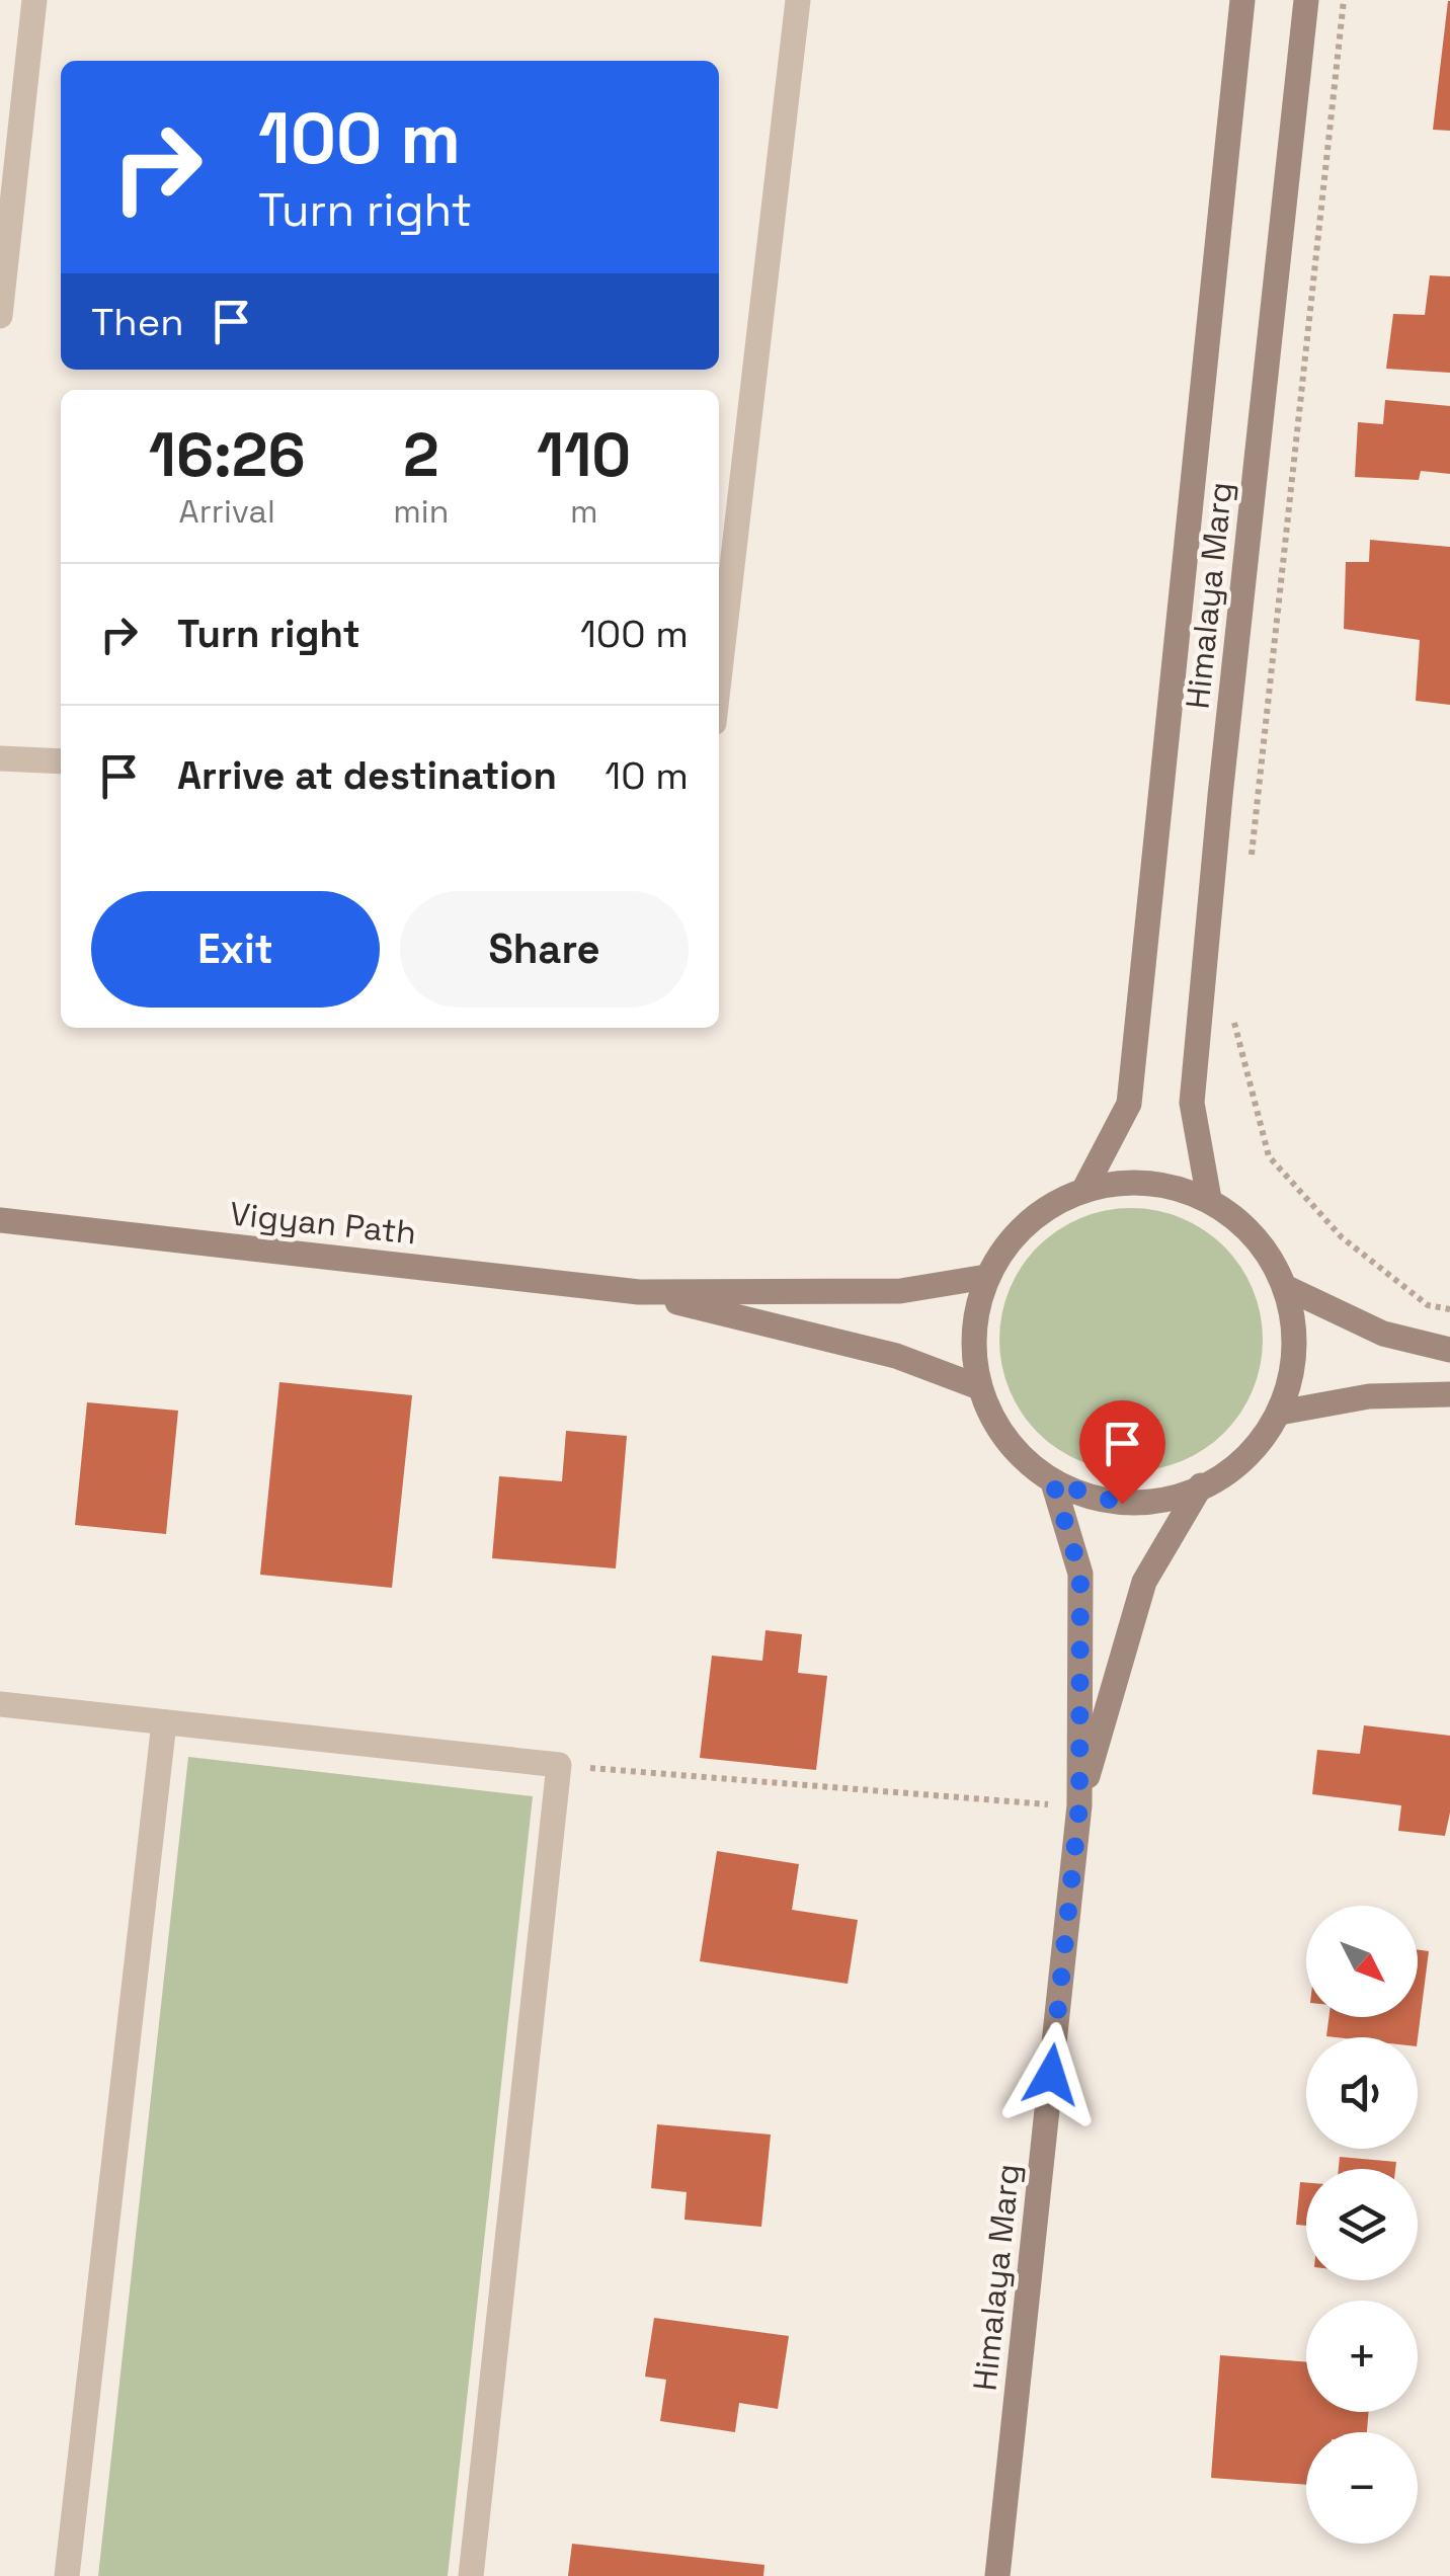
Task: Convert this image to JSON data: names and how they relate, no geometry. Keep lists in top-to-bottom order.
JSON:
{
  "streets": {
    "main road": ["Himalaya Marg", "Vigyan Path"]
  },
  "crossings": [
    ["Himalaya Marg", "Vigyan Path"]
  ],
  "north": "bottom right",
  "page": {
    "turn": ["100 m", "Turn right"],
    "then": "Then",
    "eta": [
      "16:26",
      "Arrival",
      "2",
      "min",
      "110",
      "m"
    ],
    "list": [
      {
        "name": "Turn right",
        "value": "100 m"
      },
      {
        "name": "Arrive at destination",
        "value": "10 m"
      }
    ],
    "buttons": ["Exit", "Share"],
    "map_buttons": ["+", "−"]
  }
}
